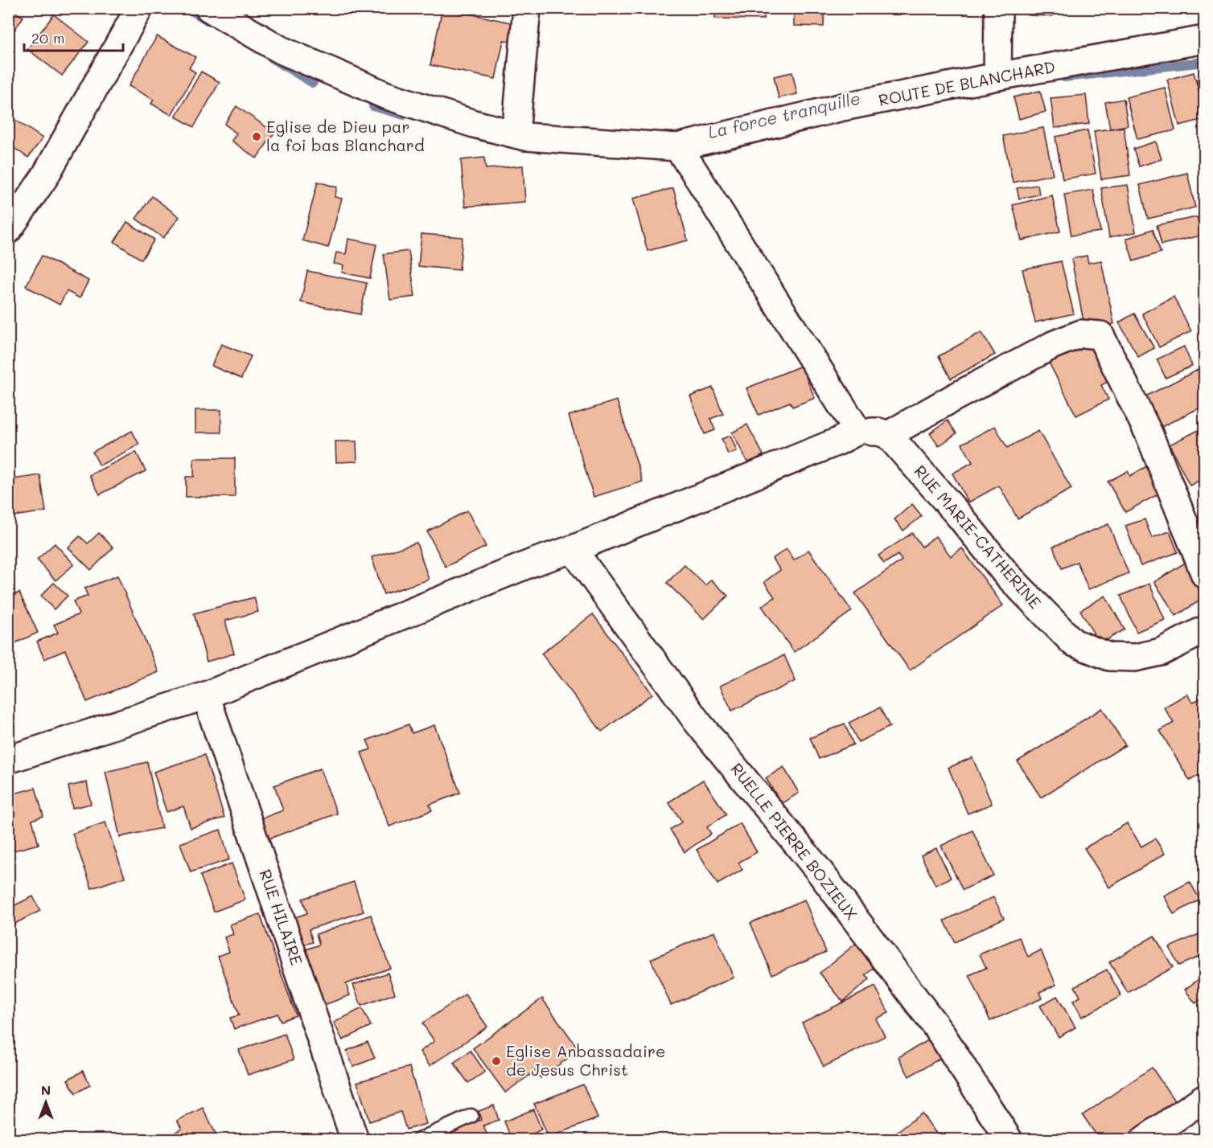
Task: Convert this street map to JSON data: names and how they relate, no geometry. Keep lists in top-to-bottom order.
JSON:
{
  "streets": {
    "street": [
      "ROUTE DE BLANCHARD",
      "RUE MARIE-CATHERINE",
      "RUELLE PIERRE BOZIEUX",
      "RUE HILAIRE"
    ]
  },
  "water": ["La force tranquille"],
  "places": ["Eglise de Dieu par la foi bas Blanchard", "Eglise Anbassadaire de Jesus Christ"],
  "scale_bar": "20 m",
  "north": "top"
}
